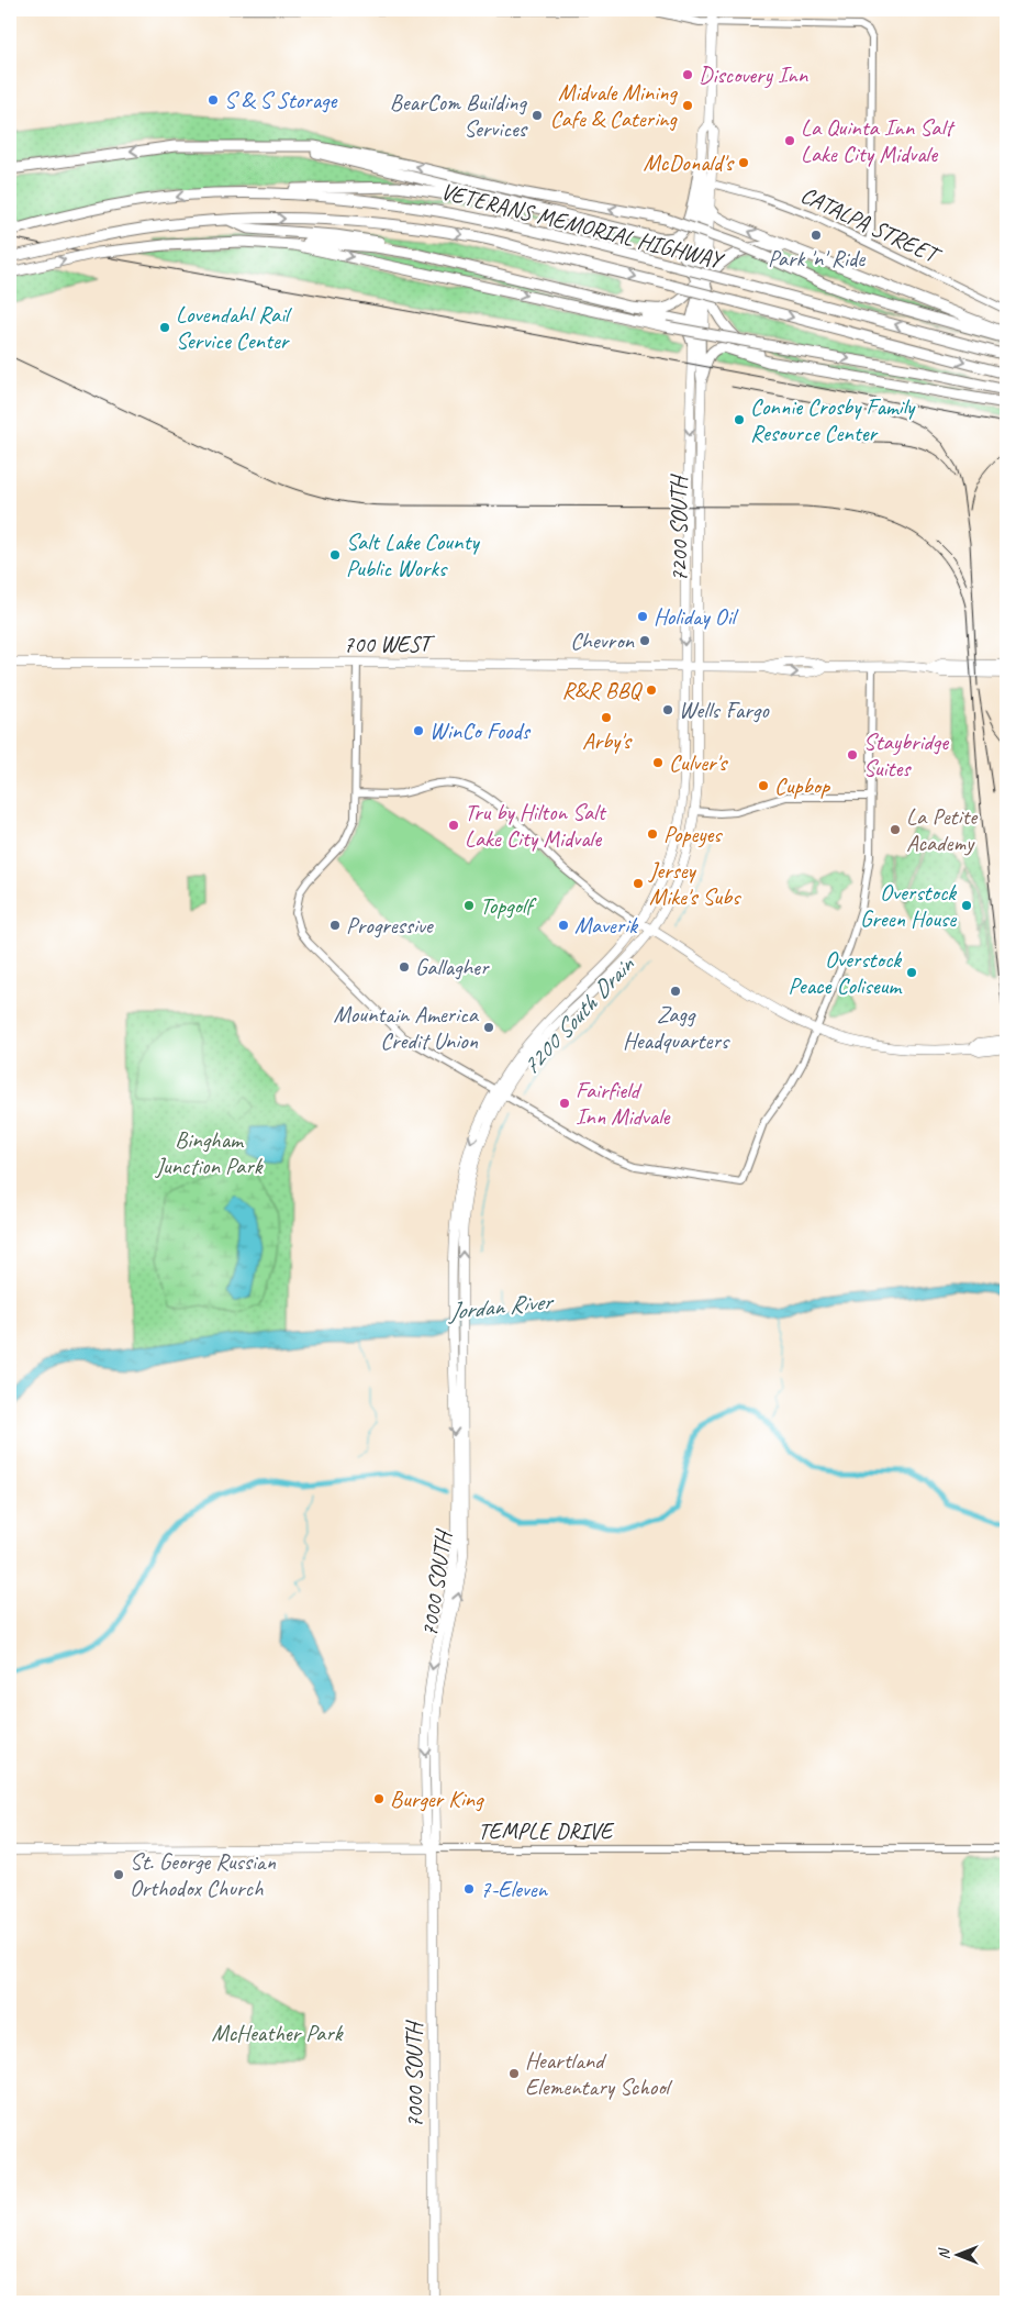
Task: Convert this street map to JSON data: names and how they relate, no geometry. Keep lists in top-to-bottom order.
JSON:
{
  "streets": {
    "highway": ["VETERANS MEMORIAL HIGHWAY"],
    "main road": [
      "7200 SOUTH",
      "700 WEST",
      "7000 SOUTH",
      "TEMPLE DRIVE"
    ],
    "street": ["CATALPA STREET"]
  },
  "crossings": [
    ["7200 SOUTH", "700 WEST"],
    ["7200 SOUTH", "7000 SOUTH"],
    ["7000 SOUTH", "TEMPLE DRIVE"]
  ],
  "water": ["7200 South Drain", "Jordan River"],
  "parks": ["Bingham Junction Park", "McHeather Park"],
  "places": [
    "Discovery Inn",
    "S & S Storage",
    "Midvale Mining Cafe & Catering",
    "BearCom Building Services",
    "La Quinta Inn Salt Lake City Midvale",
    "McDonald's",
    "Park 'n' Ride",
    "Lovendahl Rail Service Center",
    "Connie Crosby Family Resource Center",
    "Salt Lake County Public Works",
    "Holiday Oil",
    "Chevron",
    "R&R BBQ",
    "Wells Fargo",
    "Arby's",
    "WinCo Foods",
    "Staybridge Suites",
    "Culver's",
    "Cupbop",
    "Tru by Hilton Salt Lake City Midvale",
    "La Petite Academy",
    "Popeyes",
    "Jersey Mike's Subs",
    "Topgolf",
    "Overstock Green House",
    "Progressive",
    "Maverik",
    "Gallagher",
    "Overstock Peace Coliseum",
    "Zagg Headquarters",
    "Mountain America Credit Union",
    "Fairfield Inn Midvale",
    "Burger King",
    "St. George Russian Orthodox Church",
    "7-Eleven",
    "Heartland Elementary School"
  ],
  "north": "left"
}
